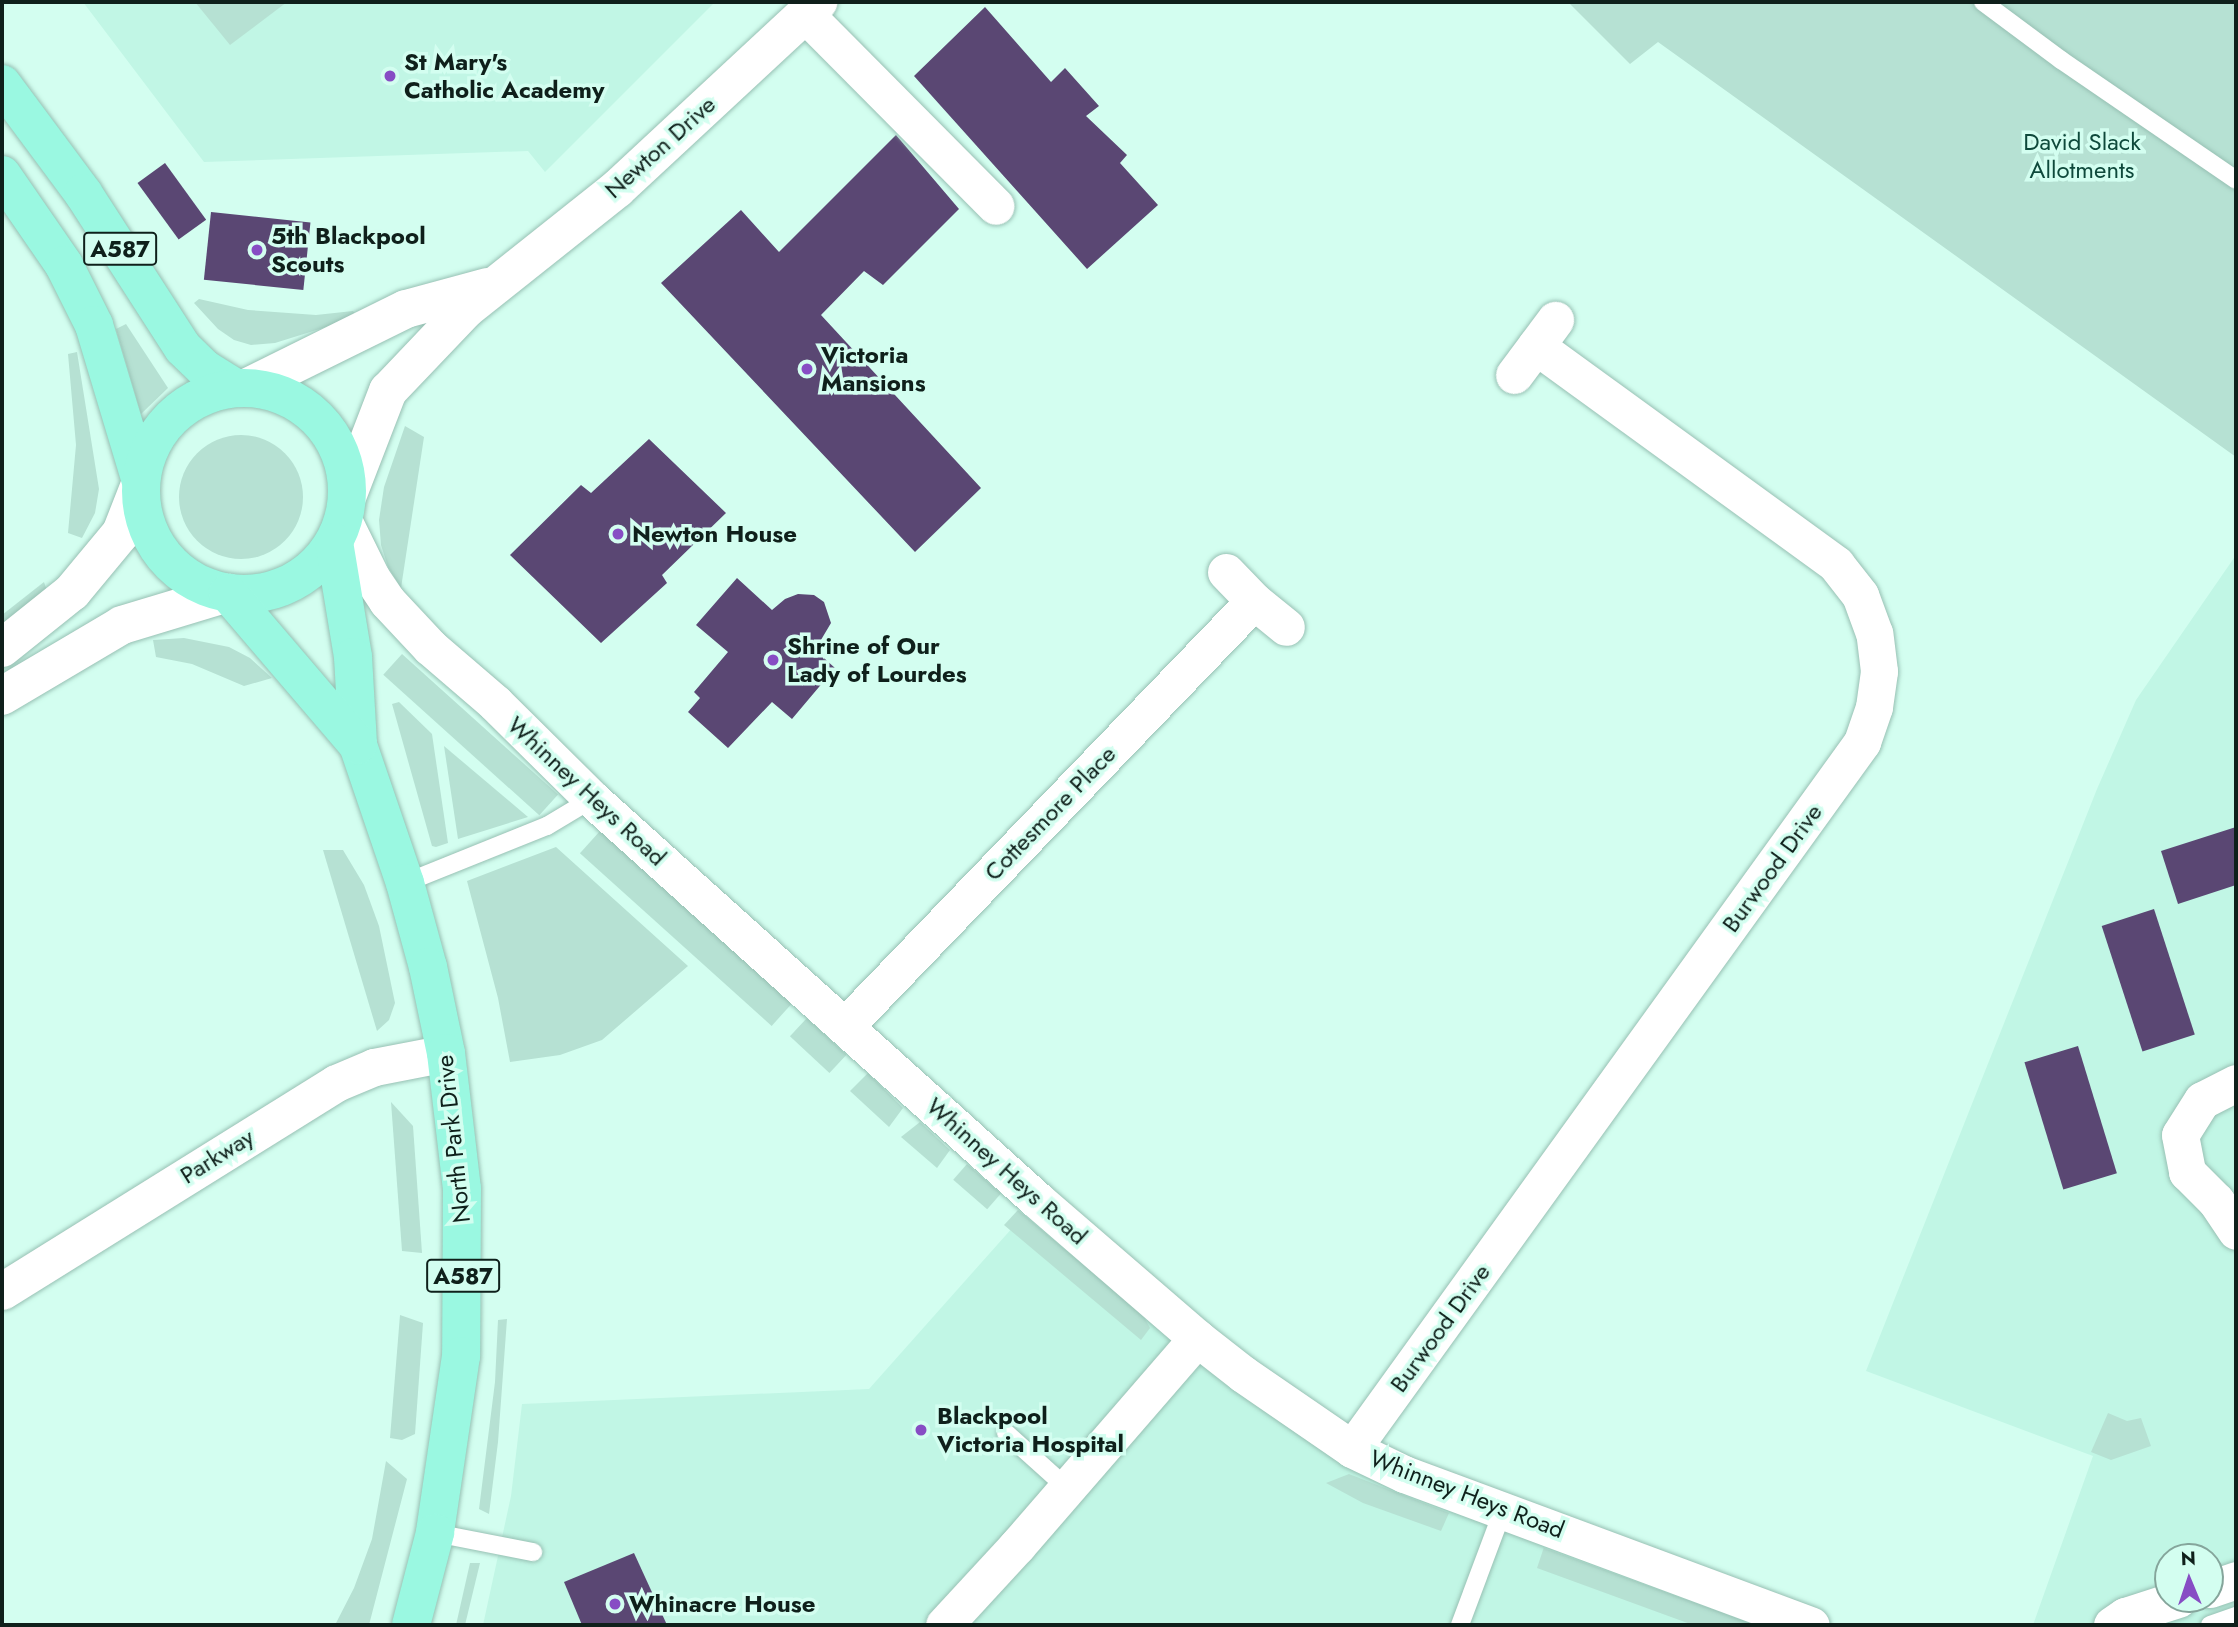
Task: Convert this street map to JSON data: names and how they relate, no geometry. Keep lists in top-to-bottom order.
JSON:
{
  "streets": {
    "main road": ["Newton Drive", "A587", "North Park Drive"],
    "street": [
      "Whinney Heys Road",
      "Cottesmore Place",
      "Burwood Drive",
      "Parkway"
    ]
  },
  "crossings": [
    ["Newton Drive", "A587"],
    ["Newton Drive", "Whinney Heys Road"],
    ["Newton Drive", "North Park Drive"],
    ["A587", "Whinney Heys Road"],
    ["A587", "North Park Drive"],
    ["Whinney Heys Road", "Cottesmore Place"],
    ["Whinney Heys Road", "Burwood Drive"],
    ["Whinney Heys Road", "North Park Drive"],
    ["North Park Drive", "Parkway"]
  ],
  "parks": ["David Slack Allotments"],
  "places": [
    "St Mary's Catholic Academy",
    "5th Blackpool Scouts",
    "Victoria Mansions",
    "Newton House",
    "Shrine of Our Lady of Lourdes",
    "Blackpool Victoria Hospital",
    "Whinacre House"
  ],
  "north": "top"
}
